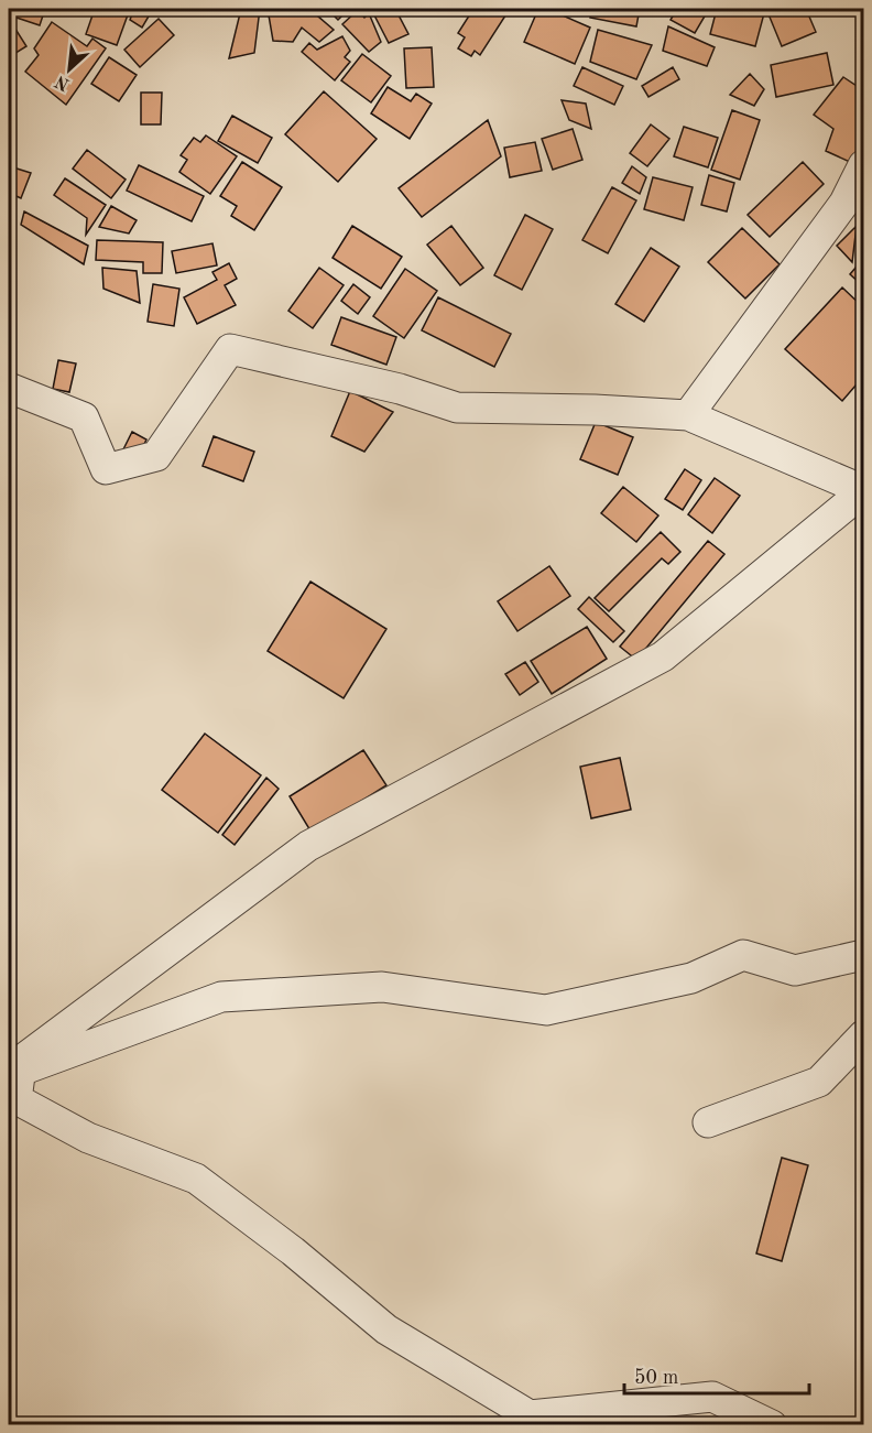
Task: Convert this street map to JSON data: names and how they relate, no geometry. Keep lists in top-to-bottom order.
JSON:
{
  "scale_bar": "50 m",
  "north": "bottom left"
}
